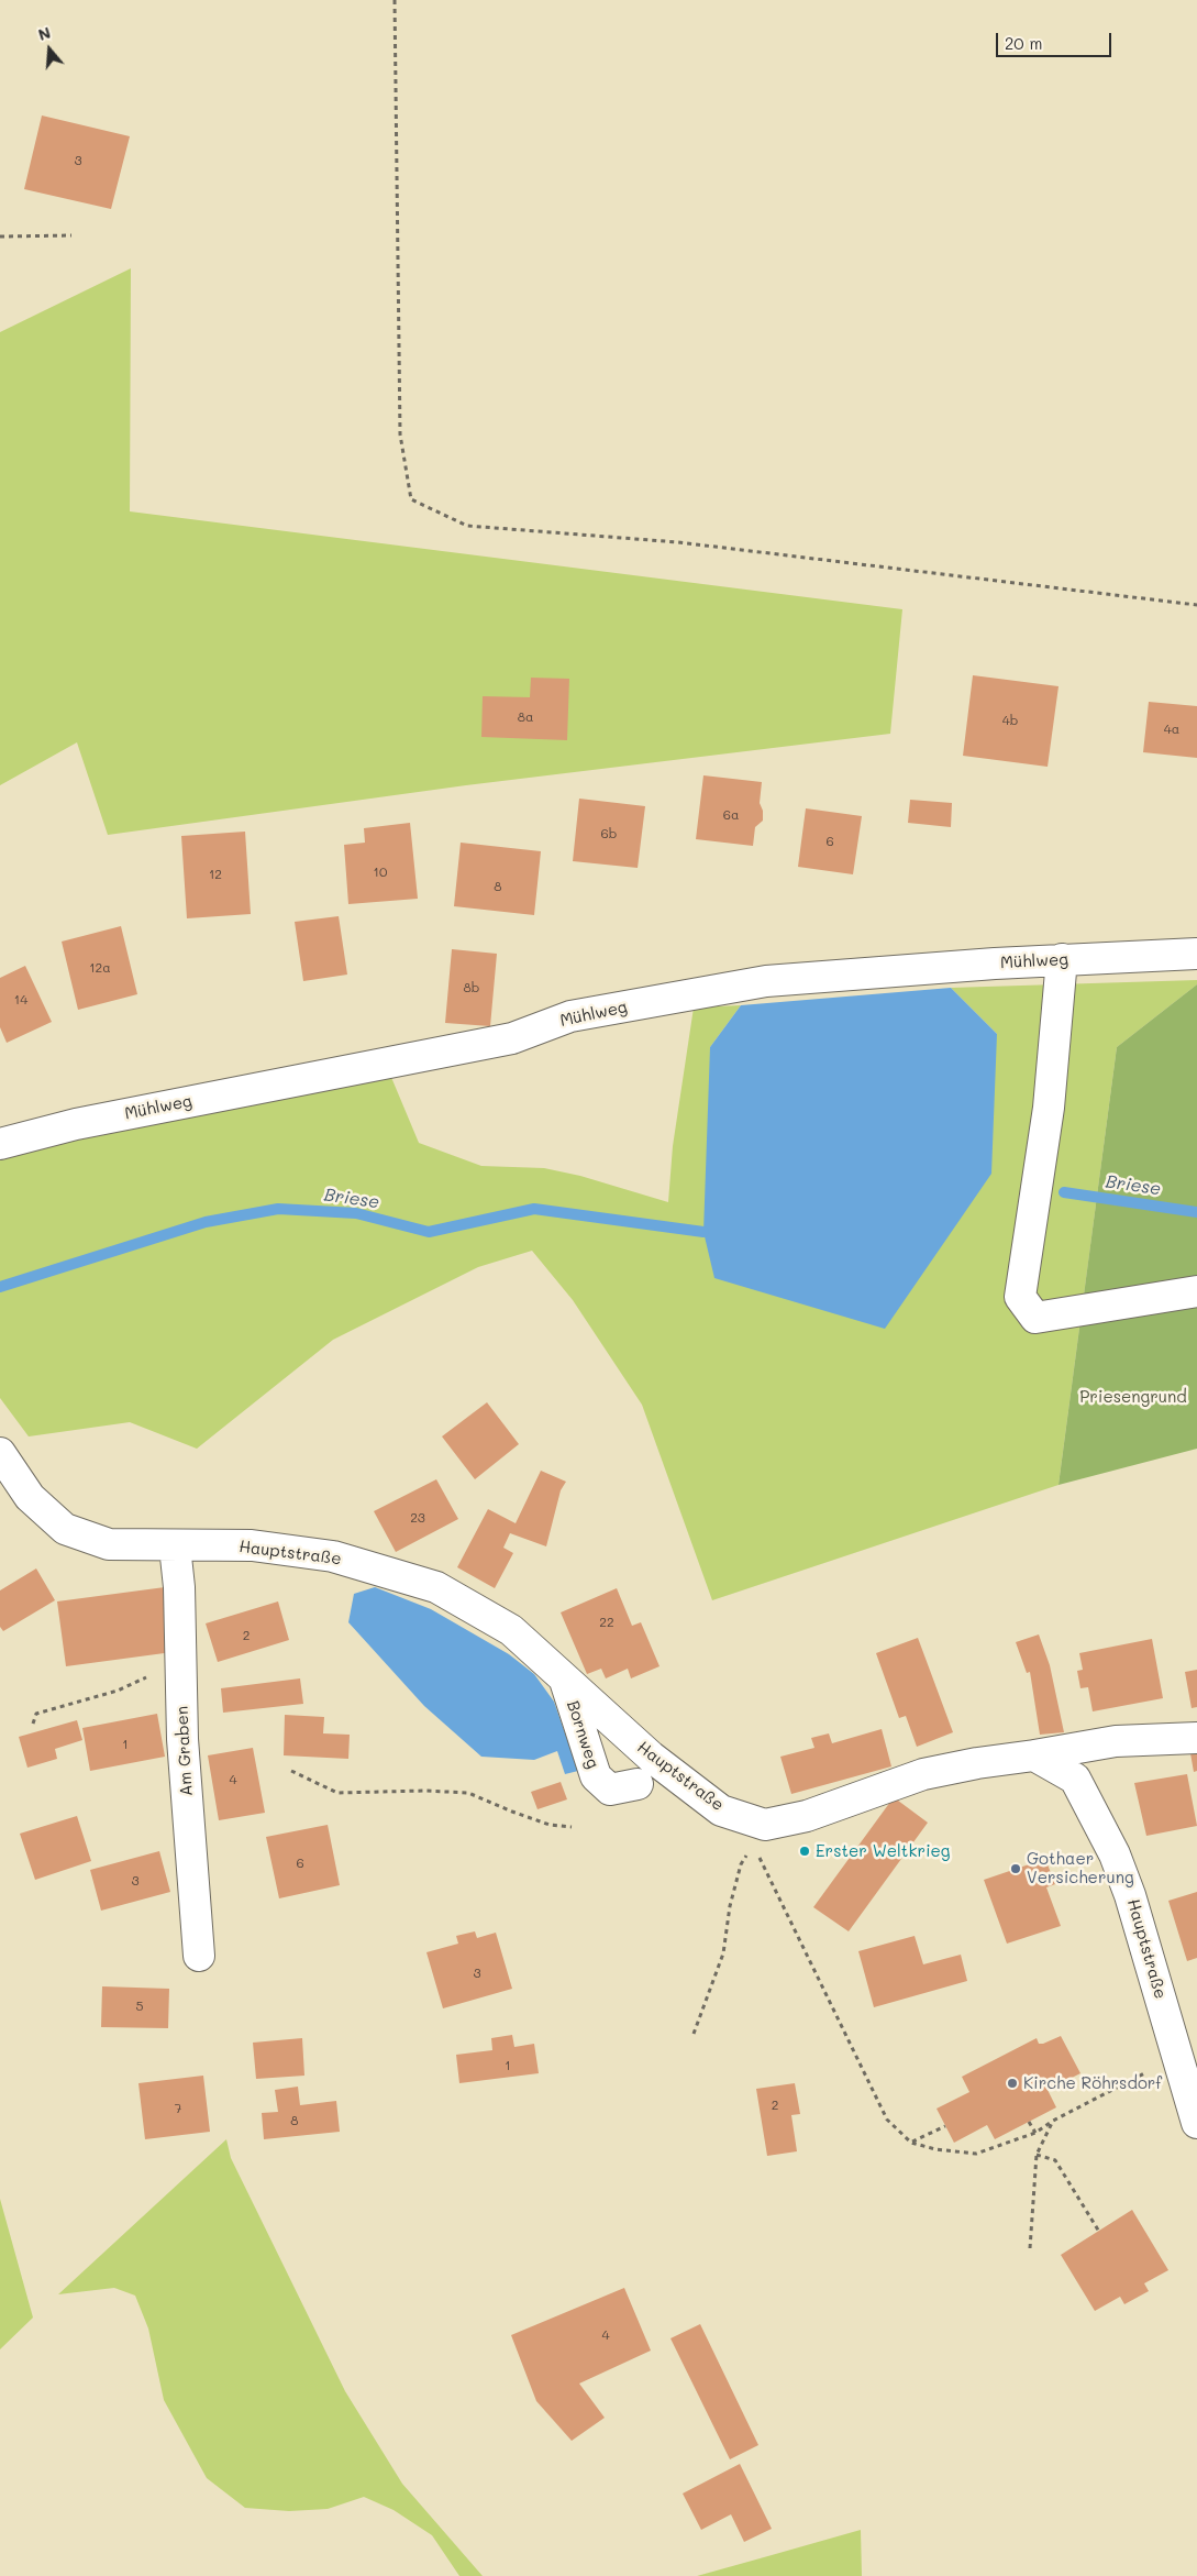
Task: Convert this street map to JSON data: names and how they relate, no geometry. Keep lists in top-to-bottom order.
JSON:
{
  "streets": {
    "street": [
      "Mühlweg",
      "Hauptstraße",
      "Bornweg",
      "Am Graben"
    ]
  },
  "crossings": [
    ["Hauptstraße", "Bornweg"],
    ["Hauptstraße", "Am Graben"]
  ],
  "water": ["Briese"],
  "parks": ["Priesengrund"],
  "places": ["Erster Weltkrieg", "Gothaer Versicherung", "Kirche Röhrsdorf"],
  "house_numbers": [
    "3",
    "8a",
    "4b",
    "4a",
    "6a",
    "6b",
    "6",
    "10",
    "12",
    "8",
    "12a",
    "8b",
    "14",
    "23",
    "22",
    "2",
    "1",
    "4",
    "6",
    "3",
    "3",
    "5",
    "1",
    "2",
    "7",
    "8",
    "4"
  ],
  "scale_bar": "20 m",
  "north": "top"
}
